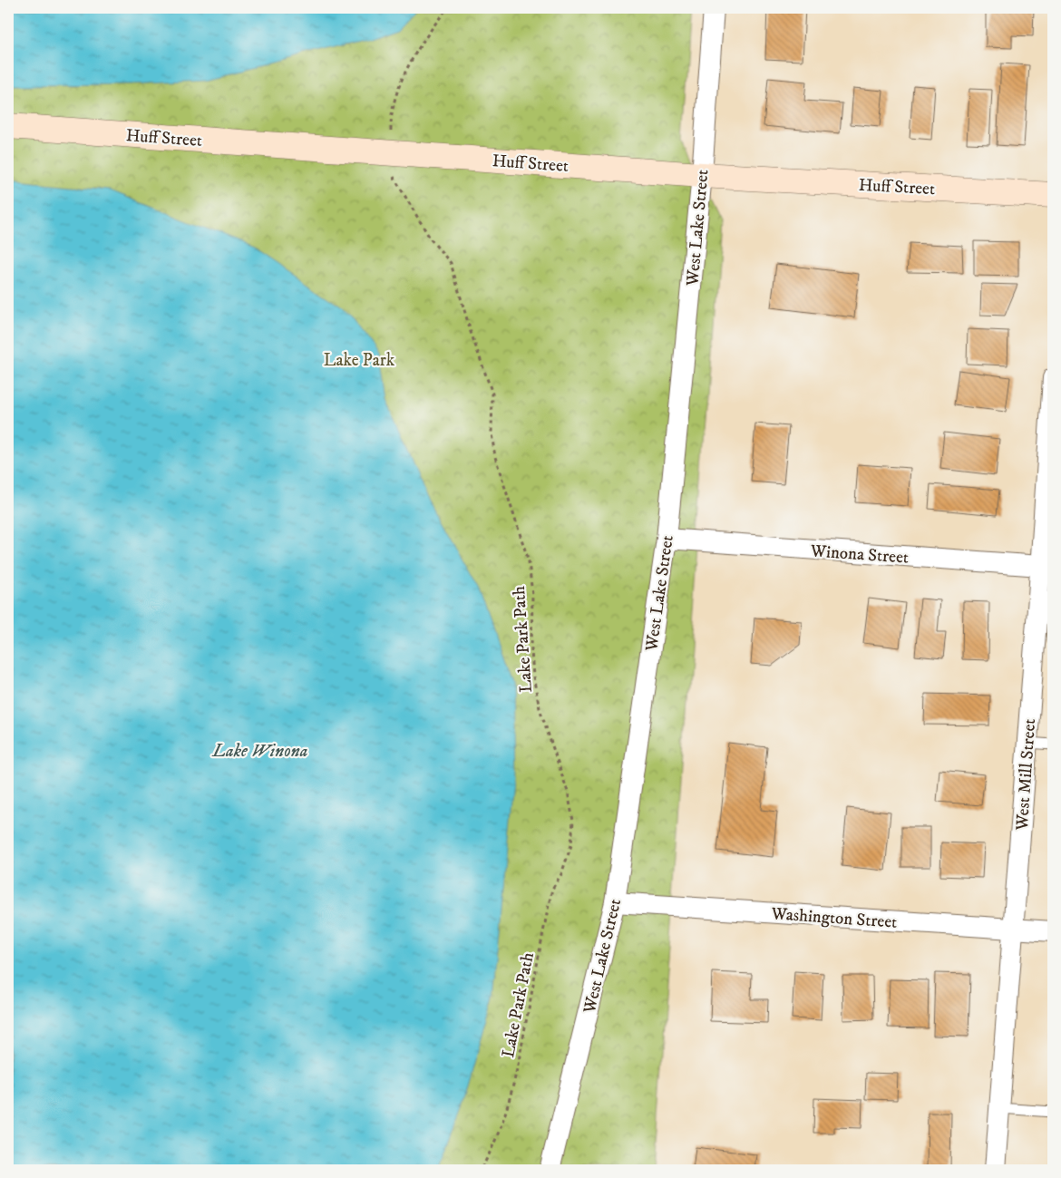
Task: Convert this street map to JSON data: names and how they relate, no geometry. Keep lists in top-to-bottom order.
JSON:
{
  "streets": {
    "main road": ["Huff Street"],
    "street": [
      "West Lake Street",
      "Winona Street",
      "West Mill Street",
      "Washington Street"
    ],
    "path": ["Lake Park Path"]
  },
  "crossings": [
    ["Huff Street", "West Lake Street"],
    ["Huff Street", "Lake Park Path"],
    ["West Lake Street", "Winona Street"],
    ["West Lake Street", "Washington Street"],
    ["Winona Street", "West Mill Street"],
    ["West Mill Street", "Washington Street"]
  ],
  "water": ["Lake Winona"],
  "parks": ["Lake Park"]
}
